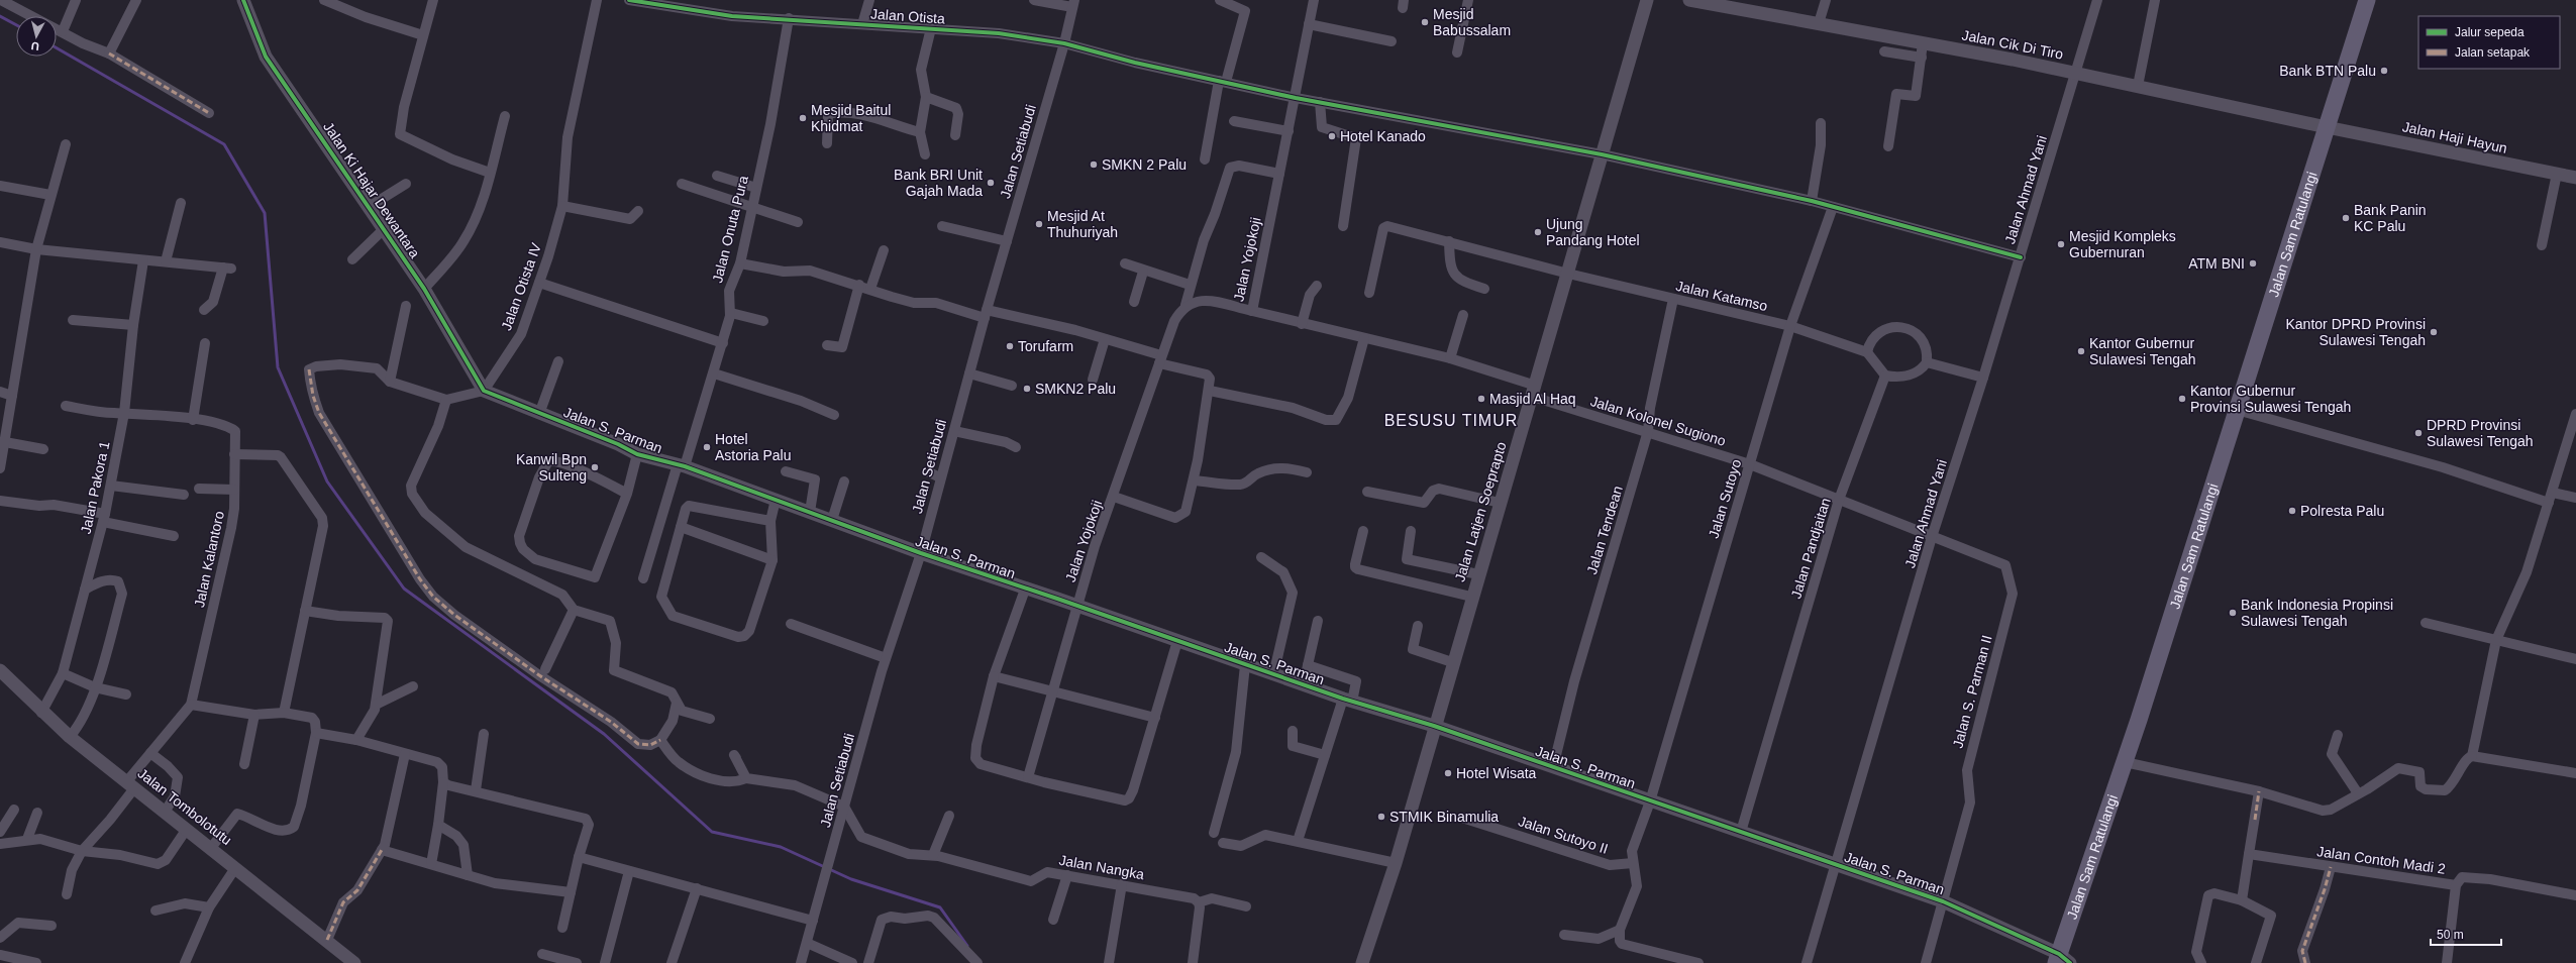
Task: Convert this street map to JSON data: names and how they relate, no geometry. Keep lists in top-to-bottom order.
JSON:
{
  "streets": {
    "highway": ["Jalan Sam Ratulangi"],
    "street": [
      "Jalan Otista",
      "Jalan Cik Di Tiro",
      "Jalan Haji Hayun",
      "Jalan Setiabudi",
      "Jalan Ki Hajar Dewantara",
      "Jalan Ahmad Yani",
      "Jalan Onuta Pura",
      "Jalan Yojokoji",
      "Jalan Otista IV",
      "Jalan Katamso",
      "Jalan Kolonel Sugiono",
      "Jalan S. Parman",
      "Jalan Pakora 1",
      "Jalan Sutoyo",
      "Jalan Latjen Soeprapto",
      "Jalan Tendean",
      "Jalan Pandjaitan",
      "Jalan Kalantoro",
      "Jalan S. Parman II",
      "Jalan Tombolotutu",
      "Jalan Sutoyo II",
      "Jalan Contoh Madi 2",
      "Jalan Nangka"
    ]
  },
  "crossings": [
    ["Jalan Otista", "Jalan Setiabudi"],
    ["Jalan Otista", "Jalan Ahmad Yani"],
    ["Jalan Otista", "Jalan Onuta Pura"],
    ["Jalan Otista", "Jalan Yojokoji"],
    ["Jalan Otista", "Jalan Sutoyo"],
    ["Jalan Otista", "Jalan Latjen Soeprapto"],
    ["Jalan Cik Di Tiro", "Jalan Haji Hayun"],
    ["Jalan Cik Di Tiro", "Jalan Ahmad Yani"],
    ["Jalan Cik Di Tiro", "Jalan Sam Ratulangi"],
    ["Jalan Haji Hayun", "Jalan Sam Ratulangi"],
    ["Jalan Setiabudi", "Jalan S. Parman"],
    ["Jalan Setiabudi", "Jalan Nangka"],
    ["Jalan Ki Hajar Dewantara", "Jalan Otista IV"],
    ["Jalan Ki Hajar Dewantara", "Jalan S. Parman"],
    ["Jalan Ahmad Yani", "Jalan Kolonel Sugiono"],
    ["Jalan Ahmad Yani", "Jalan S. Parman"],
    ["Jalan Ahmad Yani", "Jalan S. Parman II"],
    ["Jalan Onuta Pura", "Jalan S. Parman"],
    ["Jalan Sam Ratulangi", "Jalan S. Parman"],
    ["Jalan Yojokoji", "Jalan Kolonel Sugiono"],
    ["Jalan Yojokoji", "Jalan S. Parman"],
    ["Jalan Otista IV", "Jalan S. Parman"],
    ["Jalan Katamso", "Jalan Sutoyo"],
    ["Jalan Katamso", "Jalan Latjen Soeprapto"],
    ["Jalan Katamso", "Jalan Tendean"],
    ["Jalan Katamso", "Jalan Pandjaitan"],
    ["Jalan Kolonel Sugiono", "Jalan Sutoyo"],
    ["Jalan Kolonel Sugiono", "Jalan Latjen Soeprapto"],
    ["Jalan Kolonel Sugiono", "Jalan Tendean"],
    ["Jalan Kolonel Sugiono", "Jalan Pandjaitan"],
    ["Jalan Kolonel Sugiono", "Jalan S. Parman II"],
    ["Jalan S. Parman", "Jalan Sutoyo"],
    ["Jalan S. Parman", "Jalan Latjen Soeprapto"],
    ["Jalan S. Parman", "Jalan Tendean"],
    ["Jalan S. Parman", "Jalan Pandjaitan"],
    ["Jalan S. Parman", "Jalan S. Parman II"],
    ["Jalan Pakora 1", "Jalan Kalantoro"],
    ["Jalan Pakora 1", "Jalan Tombolotutu"],
    ["Jalan Sutoyo", "Jalan Sutoyo II"],
    ["Jalan Kalantoro", "Jalan Tombolotutu"]
  ],
  "districts": ["BESUSU TIMUR"],
  "places": [
    "Mesjid Babussalam",
    "Bank BTN Palu",
    "Mesjid Baitul Khidmat",
    "Hotel Kanado",
    "SMKN 2 Palu",
    "Bank BRI Unit Gajah Mada",
    "Bank Panin KC Palu",
    "Mesjid At Thuhuriyah",
    "Ujung Pandang Hotel",
    "Mesjid Kompleks Gubernuran",
    "ATM BNI",
    "Kantor DPRD Provinsi Sulawesi Tengah",
    "Torufarm",
    "Kantor Gubernur Sulawesi Tengah",
    "SMKN2 Palu",
    "Masjid Al Haq",
    "Kantor Gubernur Provinsi Sulawesi Tengah",
    "DPRD Provinsi Sulawesi Tengah",
    "Hotel Astoria Palu",
    "Kanwil Bpn Sulteng",
    "Polresta Palu",
    "Bank Indonesia Propinsi Sulawesi Tengah",
    "Hotel Wisata",
    "STMIK Binamulia"
  ],
  "legend": ["Jalur sepeda", "Jalan setapak"],
  "scale_bar": "50 m",
  "north": "bottom"
}
